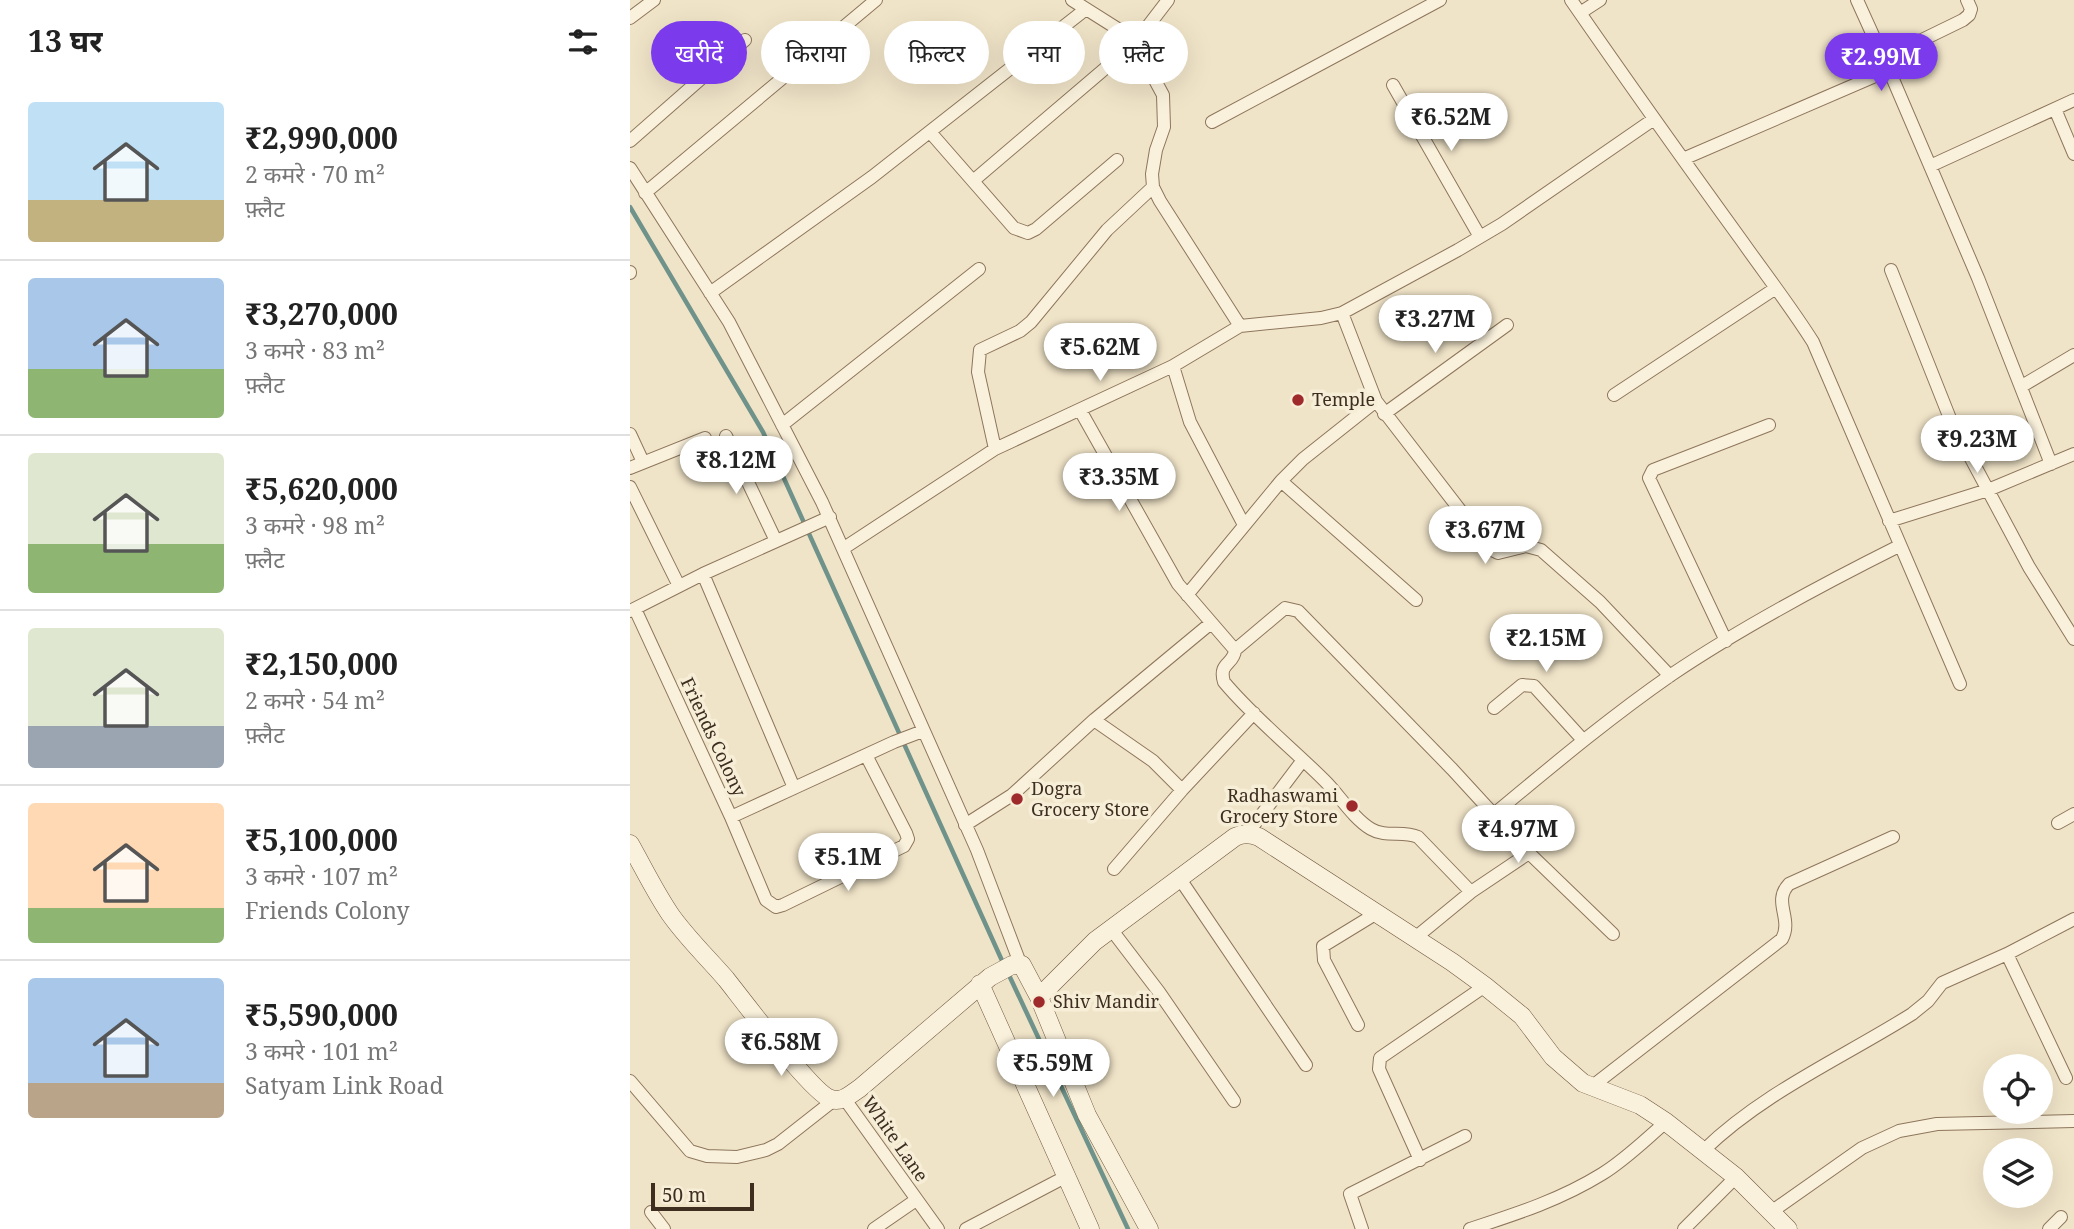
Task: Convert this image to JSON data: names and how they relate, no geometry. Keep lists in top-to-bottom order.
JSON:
{
  "streets": {
    "street": ["Friends Colony", "White Lane"]
  },
  "places": [
    "Temple",
    "Dogra Grocery Store",
    "Radhaswami Grocery Store",
    "Shiv Mandir"
  ],
  "scale_bar": "50 m",
  "page": {
    "heading": "13 घर",
    "chip": [
      "खरीदें",
      "किराया",
      "फ़िल्टर",
      "नया",
      "फ़्लैट"
    ],
    "price": [
      "₹2.99M",
      "₹6.52M",
      "₹3.27M",
      "₹5.62M",
      "₹9.23M",
      "₹8.12M",
      "₹3.35M",
      "₹3.67M",
      "₹2.15M",
      "₹4.97M",
      "₹5.1M",
      "₹6.58M",
      "₹5.59M"
    ],
    "list": [
      {
        "name": "₹2,990,000",
        "note": "2 कमरे · 70 m² · फ़्लैट"
      },
      {
        "name": "₹3,270,000",
        "note": "3 कमरे · 83 m² · फ़्लैट"
      },
      {
        "name": "₹5,620,000",
        "note": "3 कमरे · 98 m² · फ़्लैट"
      },
      {
        "name": "₹2,150,000",
        "note": "2 कमरे · 54 m² · फ़्लैट"
      },
      {
        "name": "₹5,100,000",
        "note": "3 कमरे · 107 m² · Friends Colony"
      },
      {
        "name": "₹5,590,000",
        "note": "3 कमरे · 101 m² · Satyam Link Road"
      }
    ],
    "scale": "50 m"
  }
}
